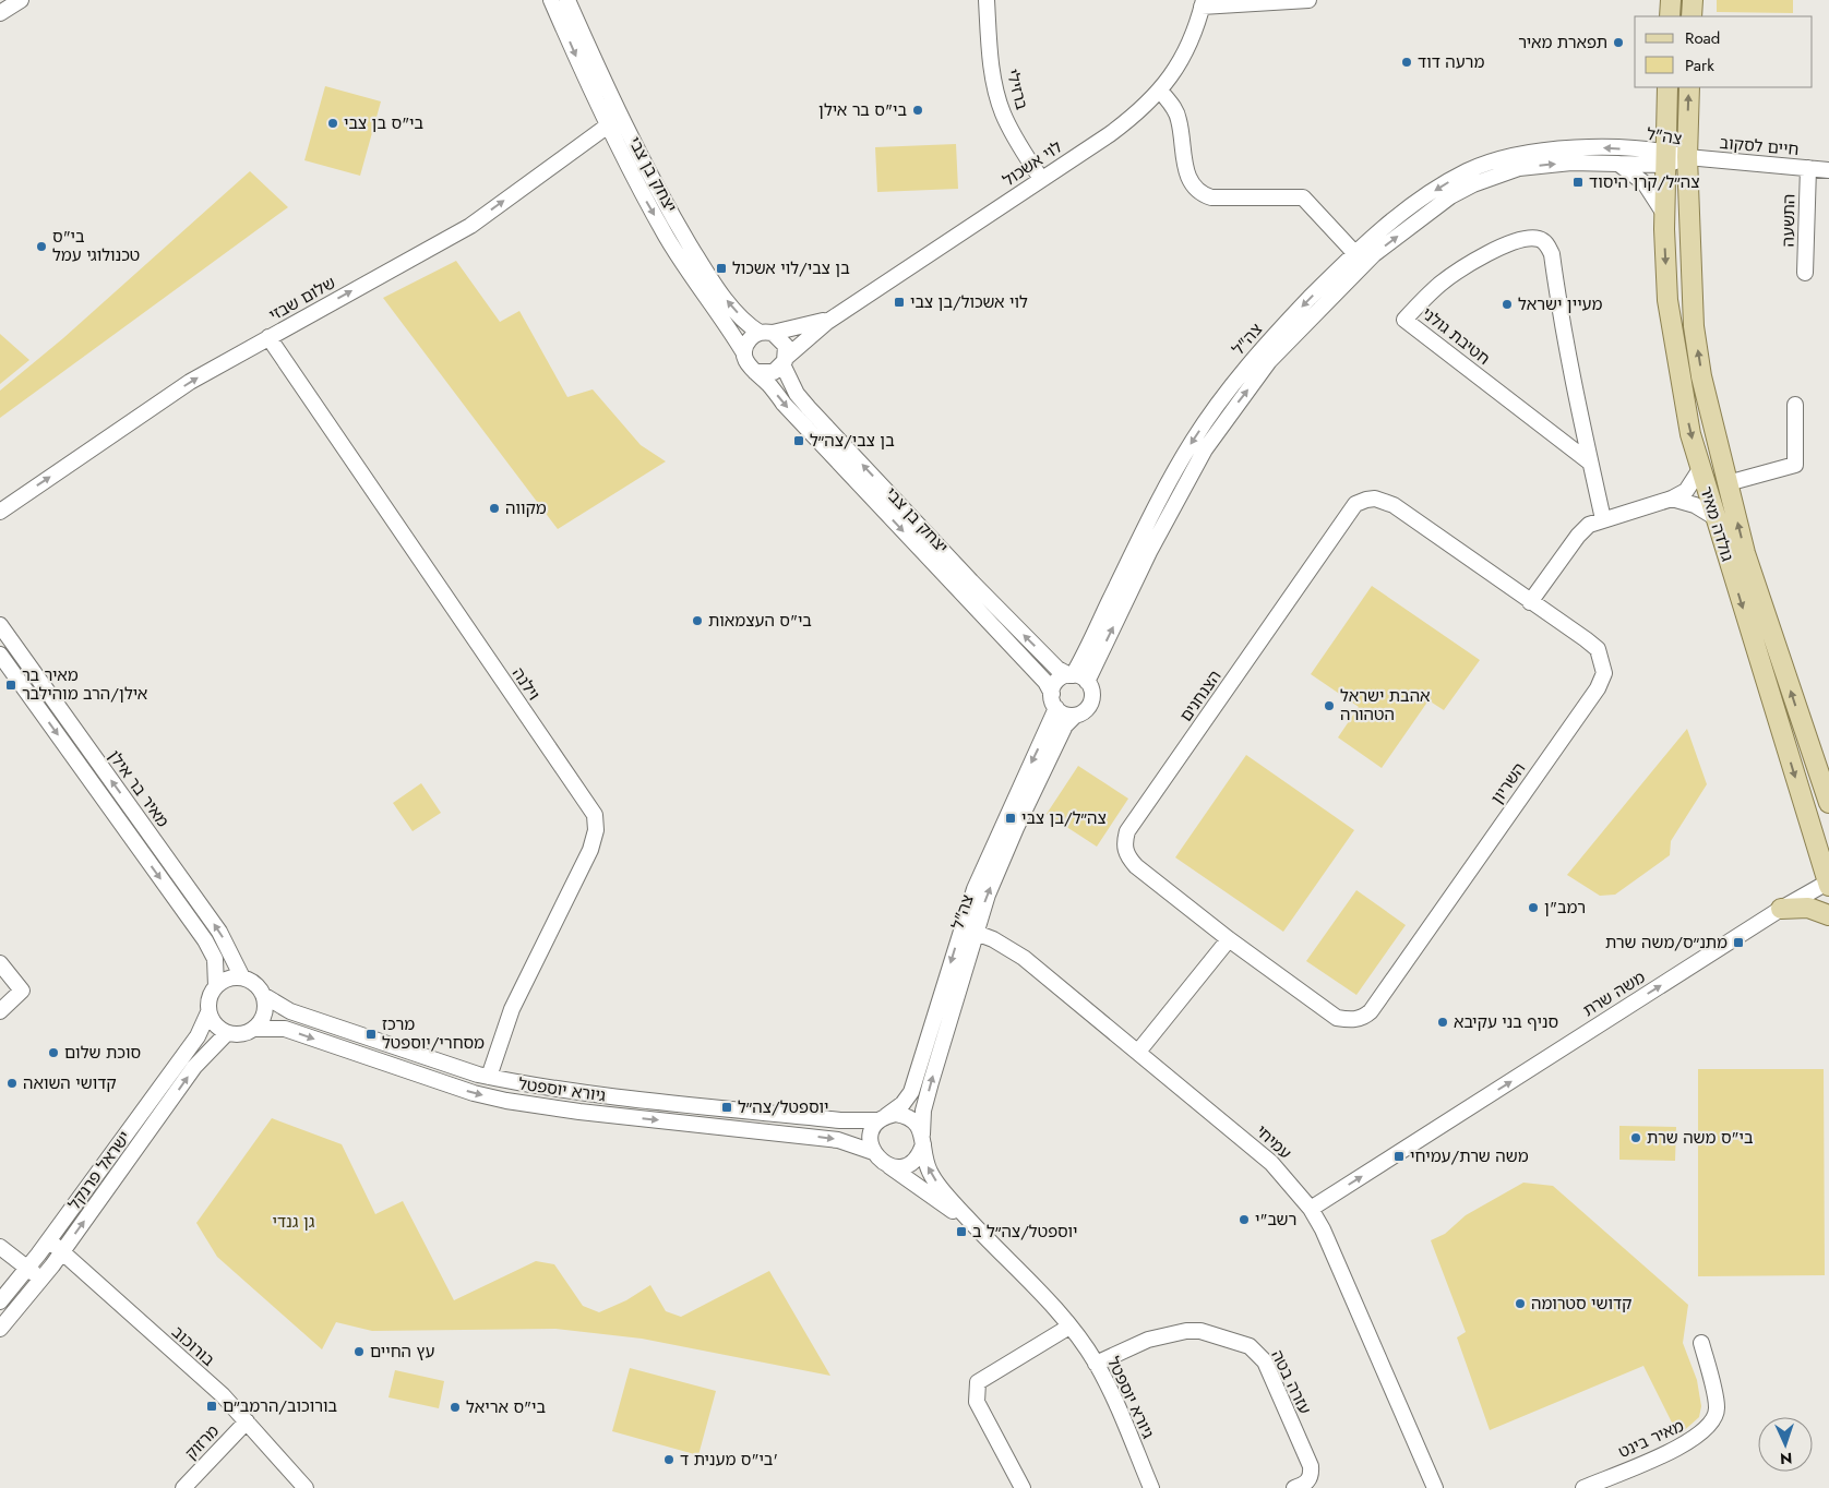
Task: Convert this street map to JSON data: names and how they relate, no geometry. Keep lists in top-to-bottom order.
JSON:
{
  "streets": {
    "main road": ["גולדה מאיר"],
    "street": [
      "ברזילי",
      "צה\"ל",
      "חיים לסקוב",
      "לוי אשכול",
      "יצחק בן צבי",
      "התשעה",
      "שלום שבזי",
      "חטיבת גולני",
      "וילנה",
      "הצנחנים",
      "השריון",
      "מאיר בר אילן",
      "משה שרת",
      "גיורא יוספטל",
      "עמיחי",
      "ישראל פרנקל",
      "בורוכוב",
      "עזרה בטה",
      "מאיר בינט",
      "מרזוק"
    ]
  },
  "crossings": [
    ["ברזילי", "לוי אשכול"],
    ["צה\"ל", "חיים לסקוב"],
    ["צה\"ל", "יצחק בן צבי"],
    ["צה\"ל", "גולדה מאיר"],
    ["צה\"ל", "גיורא יוספטל"],
    ["צה\"ל", "עמיחי"],
    ["חיים לסקוב", "התשעה"],
    ["חיים לסקוב", "גולדה מאיר"],
    ["לוי אשכול", "יצחק בן צבי"],
    ["יצחק בן צבי", "שלום שבזי"],
    ["שלום שבזי", "וילנה"],
    ["גולדה מאיר", "משה שרת"],
    ["וילנה", "גיורא יוספטל"],
    ["הצנחנים", "השריון"],
    ["מאיר בר אילן", "גיורא יוספטל"],
    ["מאיר בר אילן", "ישראל פרנקל"],
    ["משה שרת", "עמיחי"],
    ["גיורא יוספטל", "ישראל פרנקל"],
    ["גיורא יוספטל", "עזרה בטה"],
    ["ישראל פרנקל", "בורוכוב"],
    ["בורוכוב", "מרזוק"]
  ],
  "one_way": ["שלום שבזי", "משה שרת"],
  "parks": ["גן גנדי"],
  "places": {
    "other": [
      "תפארת מאיר",
      "מרעה דוד",
      "בי\"ס בר אילן",
      "בי\"ס בן צבי",
      "בי\"ס טכנולוגי עמל",
      "מעיין ישראל",
      "מקווה",
      "בי\"ס העצמאות",
      "אהבת ישראל הטהורה",
      "רמב\"ן",
      "סניף בני עקיבא",
      "סוכת שלום",
      "קדושי השואה",
      "בי\"ס משה שרת",
      "רשב\"י",
      "קדושי סטרומה",
      "עץ החיים",
      "בי\"ס אריאל",
      "בי\"ס מענית ד'"
    ],
    "transit": [
      "צה״ל/קרן היסוד",
      "בן צבי/לוי אשכול",
      "לוי אשכול/בן צבי",
      "בן צבי/צה״ל",
      "מאיר בר אילן/הרב מוהילבר",
      "צה״ל/בן צבי",
      "מתנ״ס/משה שרת",
      "מרכז מסחרי/יוספטל",
      "יוספטל/צה״ל",
      "משה שרת/עמיחי",
      "יוספטל/צה״ל ב",
      "בורוכוב/הרמב״ם"
    ]
  },
  "legend": ["Road", "Park"],
  "north": "bottom"
}
